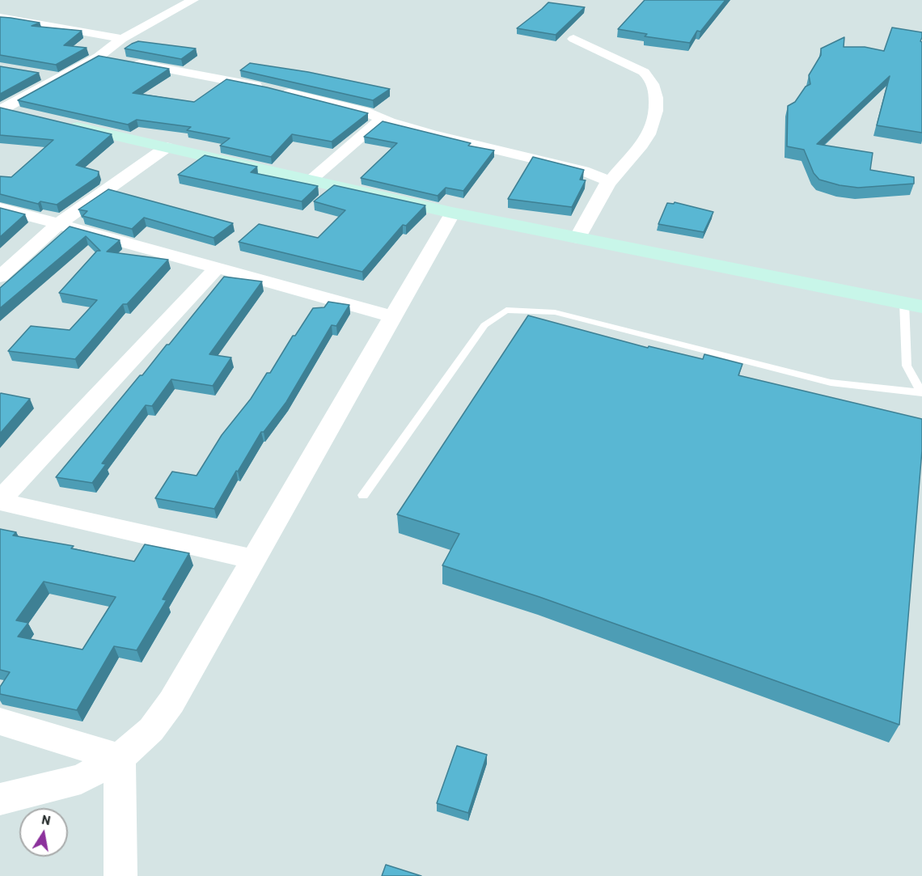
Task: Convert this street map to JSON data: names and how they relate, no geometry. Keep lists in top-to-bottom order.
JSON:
{
  "north": "top"
}
